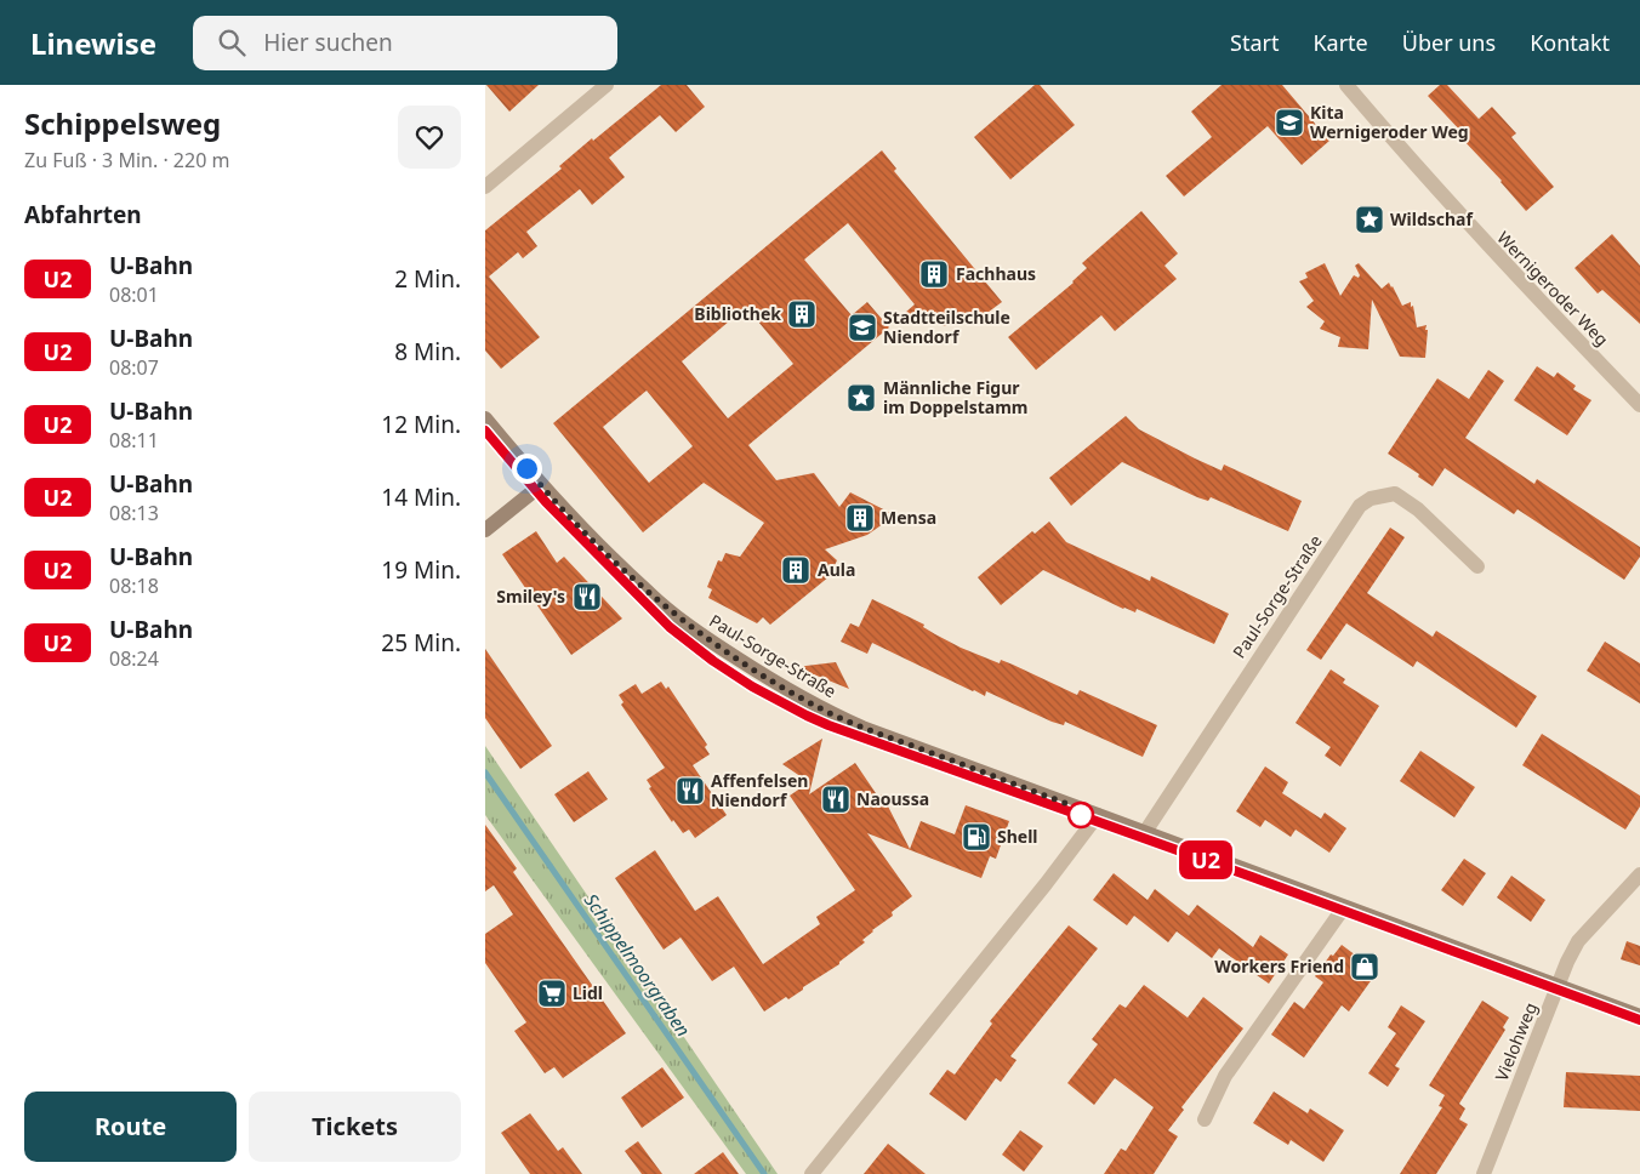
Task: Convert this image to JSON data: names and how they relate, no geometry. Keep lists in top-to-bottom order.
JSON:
{
  "streets": {
    "street": ["Wernigeroder Weg", "Paul-Sorge-Straße", "Vielohweg"]
  },
  "crossings": [
    ["Paul-Sorge-Straße", "Vielohweg"]
  ],
  "water": ["Schippelmoorgraben"],
  "places": {
    "school or university": ["Kita Wernigeroder Weg", "Stadtteilschule Niendorf"],
    "place": ["Wildschaf", "Männliche Figur im Doppelstamm"],
    "building": [
      "Fachhaus",
      "Bibliothek",
      "Mensa",
      "Aula"
    ],
    "restaurant": ["Smiley's", "Affenfelsen Niendorf", "Naoussa"],
    "fuel station": ["Shell"],
    "shop": ["Workers Friend"],
    "supermarket": ["Lidl"]
  },
  "lines": ["metro line U2"],
  "page": {
    "header": "Linewise",
    "search": "Hier suchen",
    "nav": [
      "Start",
      "Karte",
      "Über uns",
      "Kontakt"
    ],
    "heading": [
      ["Schippelsweg", "Zu Fuß · 3 Min. · 220 m"],
      "Abfahrten"
    ],
    "on_map": "U2",
    "list": [
      {
        "mark": "U2",
        "name": "U-Bahn",
        "note": "08:01",
        "value": "2 Min."
      },
      {
        "mark": "U2",
        "name": "U-Bahn",
        "note": "08:07",
        "value": "8 Min."
      },
      {
        "mark": "U2",
        "name": "U-Bahn",
        "note": "08:11",
        "value": "12 Min."
      },
      {
        "mark": "U2",
        "name": "U-Bahn",
        "note": "08:13",
        "value": "14 Min."
      },
      {
        "mark": "U2",
        "name": "U-Bahn",
        "note": "08:18",
        "value": "19 Min."
      },
      {
        "mark": "U2",
        "name": "U-Bahn",
        "note": "08:24",
        "value": "25 Min."
      }
    ],
    "buttons": ["Route", "Tickets"]
  }
}
